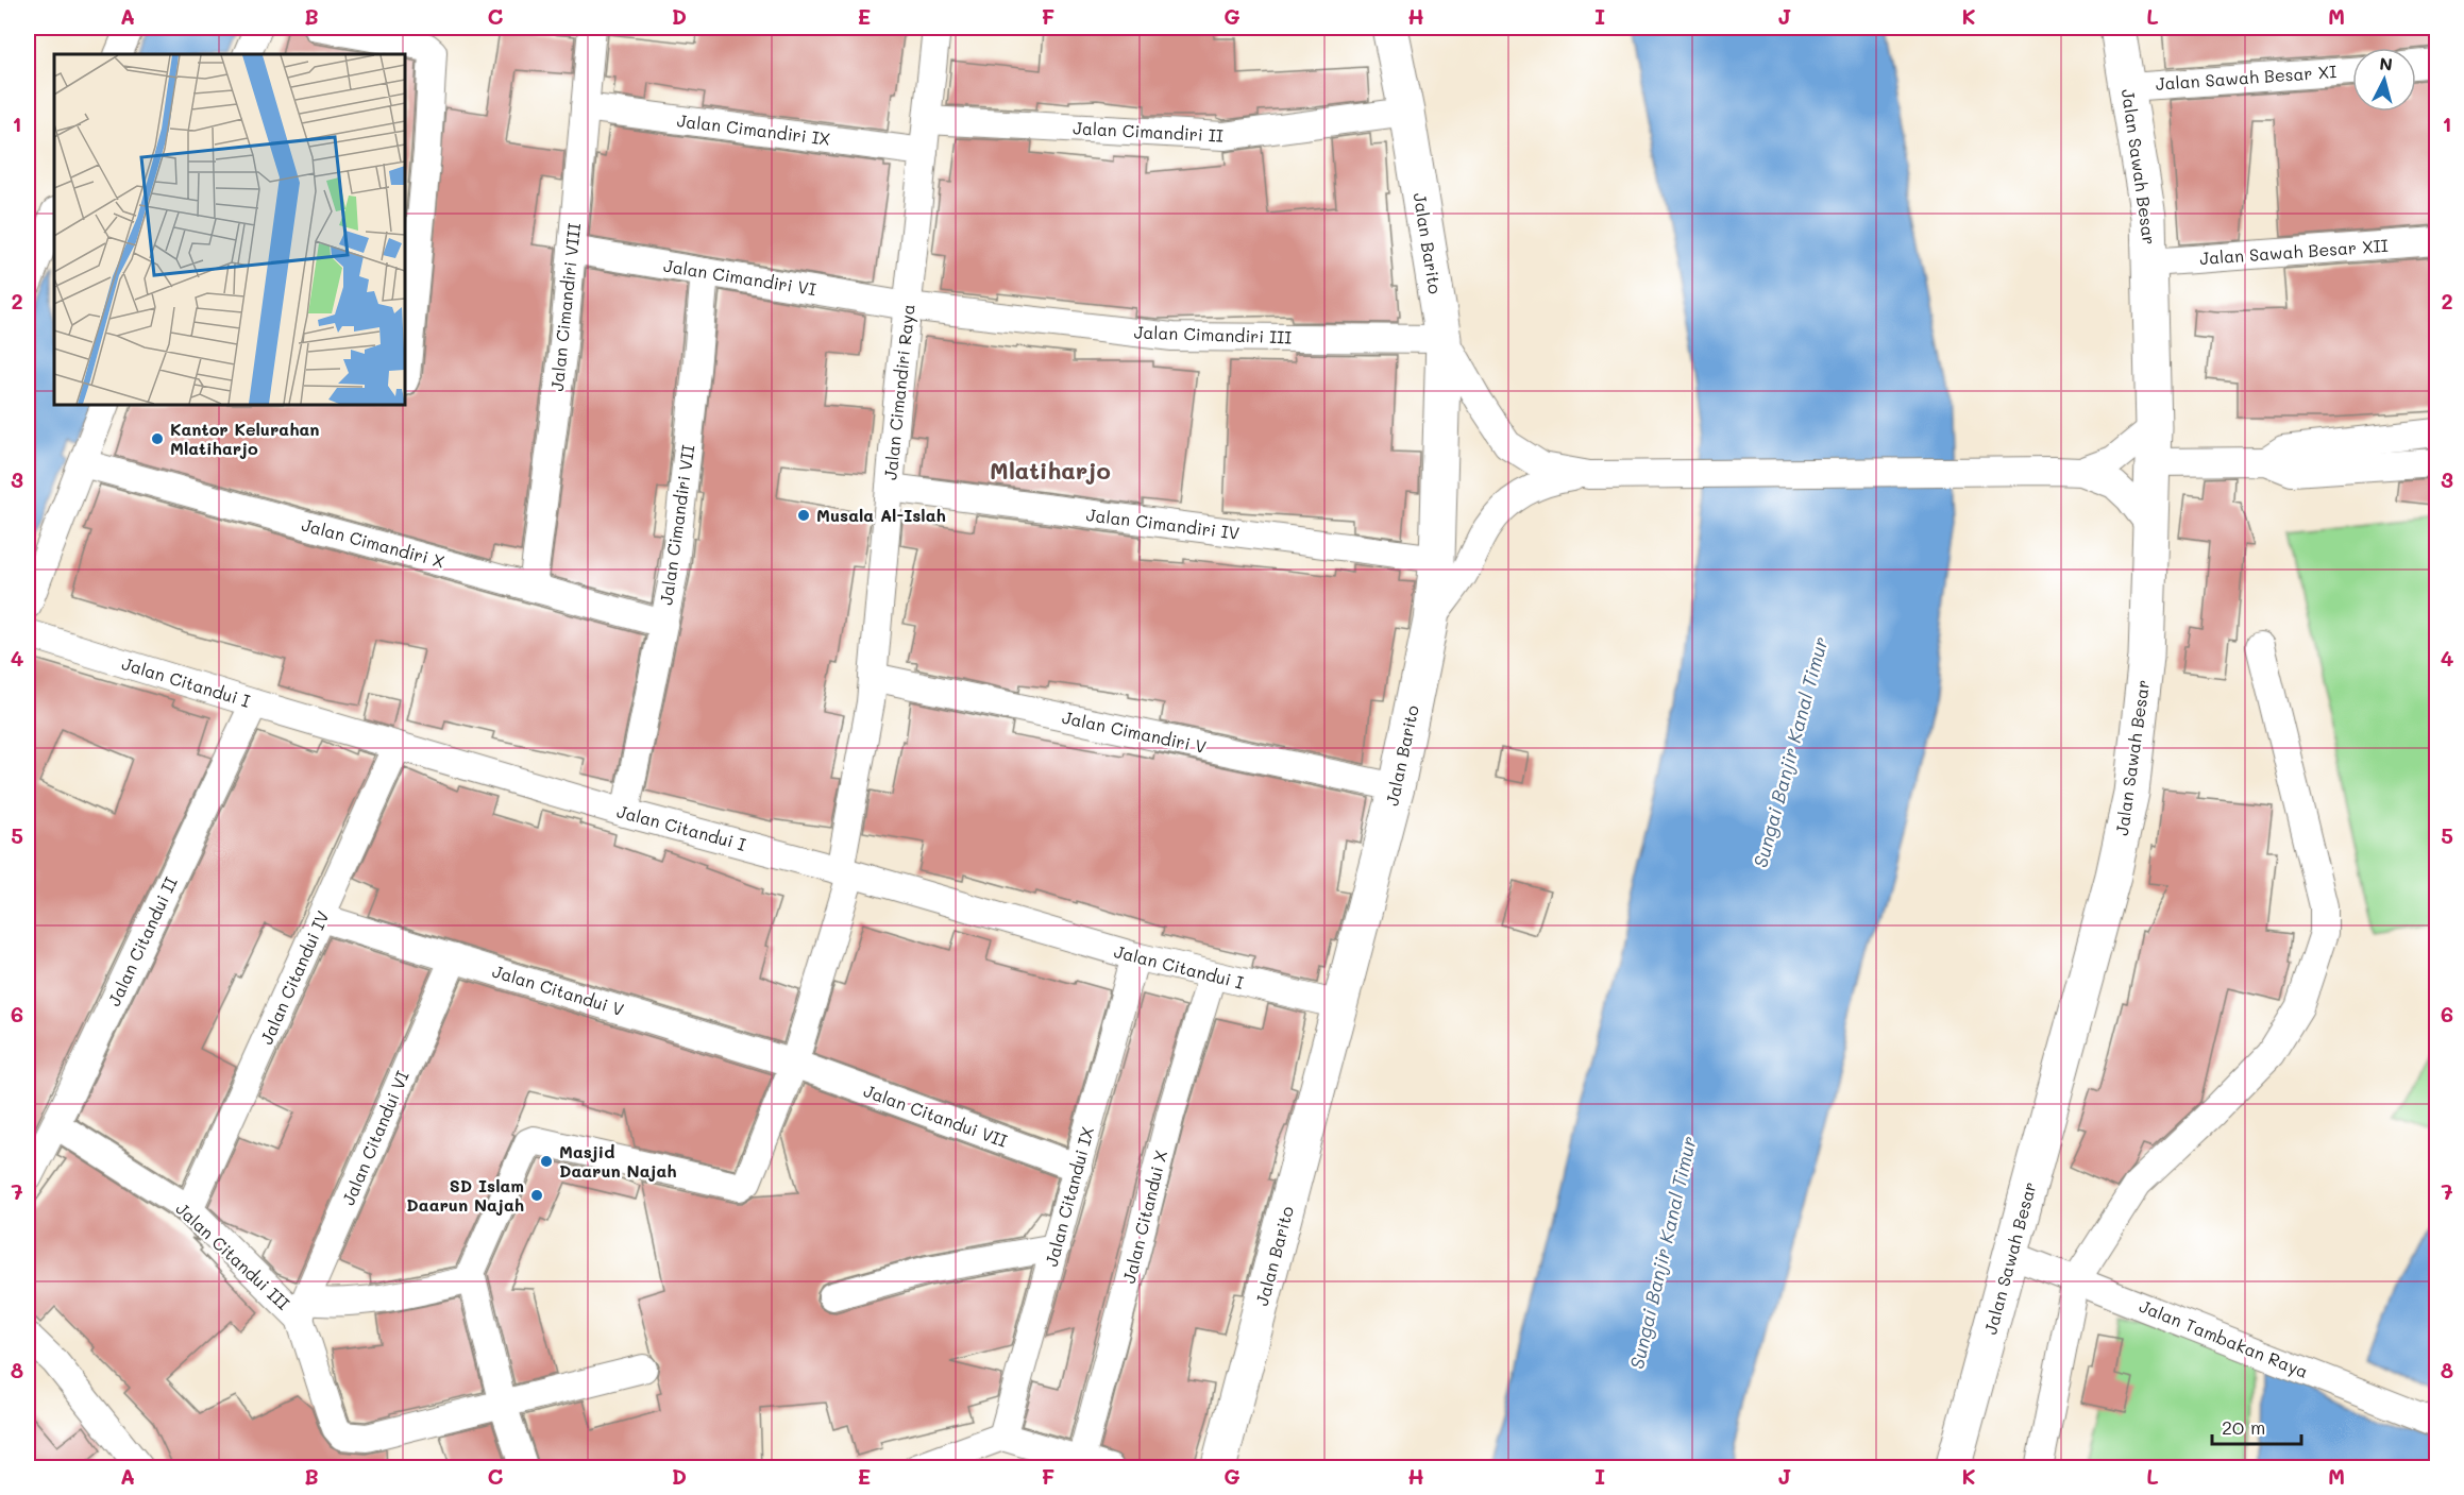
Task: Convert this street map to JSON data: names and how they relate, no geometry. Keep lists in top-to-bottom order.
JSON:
{
  "streets": {
    "street": [
      "Jalan Sawah Besar XI",
      "Jalan Cimandiri IX",
      "Jalan Cimandiri II",
      "Jalan Sawah Besar",
      "Jalan Barito",
      "Jalan Sawah Besar XII",
      "Jalan Cimandiri VI",
      "Jalan Cimandiri VIII",
      "Jalan Cimandiri III",
      "Jalan Cimandiri Raya",
      "Jalan Cimandiri IV",
      "Jalan Cimandiri VII",
      "Jalan Cimandiri X",
      "Jalan Citandui I",
      "Jalan Cimandiri V",
      "Jalan Citandui II",
      "Jalan Citandui IV",
      "Jalan Citandui V",
      "Jalan Citandui VII",
      "Jalan Citandui VI",
      "Jalan Citandui IX",
      "Jalan Citandui X",
      "Jalan Citandui III",
      "Jalan Tambakan Raya"
    ]
  },
  "crossings": [
    ["Jalan Sawah Besar XI", "Jalan Sawah Besar"],
    ["Jalan Cimandiri IX", "Jalan Cimandiri VIII"],
    ["Jalan Cimandiri IX", "Jalan Cimandiri Raya"],
    ["Jalan Cimandiri II", "Jalan Barito"],
    ["Jalan Cimandiri II", "Jalan Cimandiri Raya"],
    ["Jalan Sawah Besar", "Jalan Sawah Besar XII"],
    ["Jalan Sawah Besar", "Jalan Tambakan Raya"],
    ["Jalan Barito", "Jalan Cimandiri III"],
    ["Jalan Barito", "Jalan Cimandiri IV"],
    ["Jalan Barito", "Jalan Citandui I"],
    ["Jalan Barito", "Jalan Cimandiri V"],
    ["Jalan Cimandiri VI", "Jalan Cimandiri VIII"],
    ["Jalan Cimandiri VI", "Jalan Cimandiri III"],
    ["Jalan Cimandiri VI", "Jalan Cimandiri Raya"],
    ["Jalan Cimandiri VI", "Jalan Cimandiri VII"],
    ["Jalan Cimandiri VIII", "Jalan Cimandiri X"],
    ["Jalan Cimandiri III", "Jalan Cimandiri Raya"],
    ["Jalan Cimandiri Raya", "Jalan Cimandiri IV"],
    ["Jalan Cimandiri Raya", "Jalan Citandui I"],
    ["Jalan Cimandiri Raya", "Jalan Cimandiri V"],
    ["Jalan Cimandiri Raya", "Jalan Citandui V"],
    ["Jalan Cimandiri Raya", "Jalan Citandui VII"],
    ["Jalan Cimandiri VII", "Jalan Cimandiri X"],
    ["Jalan Cimandiri VII", "Jalan Citandui I"],
    ["Jalan Citandui I", "Jalan Citandui II"],
    ["Jalan Citandui I", "Jalan Citandui IV"],
    ["Jalan Citandui I", "Jalan Citandui IX"],
    ["Jalan Citandui I", "Jalan Citandui X"],
    ["Jalan Citandui II", "Jalan Citandui III"],
    ["Jalan Citandui IV", "Jalan Citandui V"],
    ["Jalan Citandui IV", "Jalan Citandui III"],
    ["Jalan Citandui V", "Jalan Citandui VII"],
    ["Jalan Citandui V", "Jalan Citandui VI"],
    ["Jalan Citandui VII", "Jalan Citandui IX"],
    ["Jalan Citandui VI", "Jalan Citandui III"]
  ],
  "districts": ["Mlatiharjo"],
  "water": ["Sungai Banjir Kanal Timur"],
  "places": [
    "Kantor Kelurahan Mlatiharjo",
    "Musala Al-Islah",
    "Masjid Daarun Najah",
    "SD Islam Daarun Najah"
  ],
  "scale_bar": "20 m",
  "north": "top",
  "grid": {
    "columns": [
      "A",
      "B",
      "C",
      "D",
      "E",
      "F",
      "G",
      "H",
      "I",
      "J",
      "K",
      "L",
      "M"
    ],
    "rows": [
      "1",
      "2",
      "3",
      "4",
      "5",
      "6",
      "7",
      "8"
    ]
  }
}
